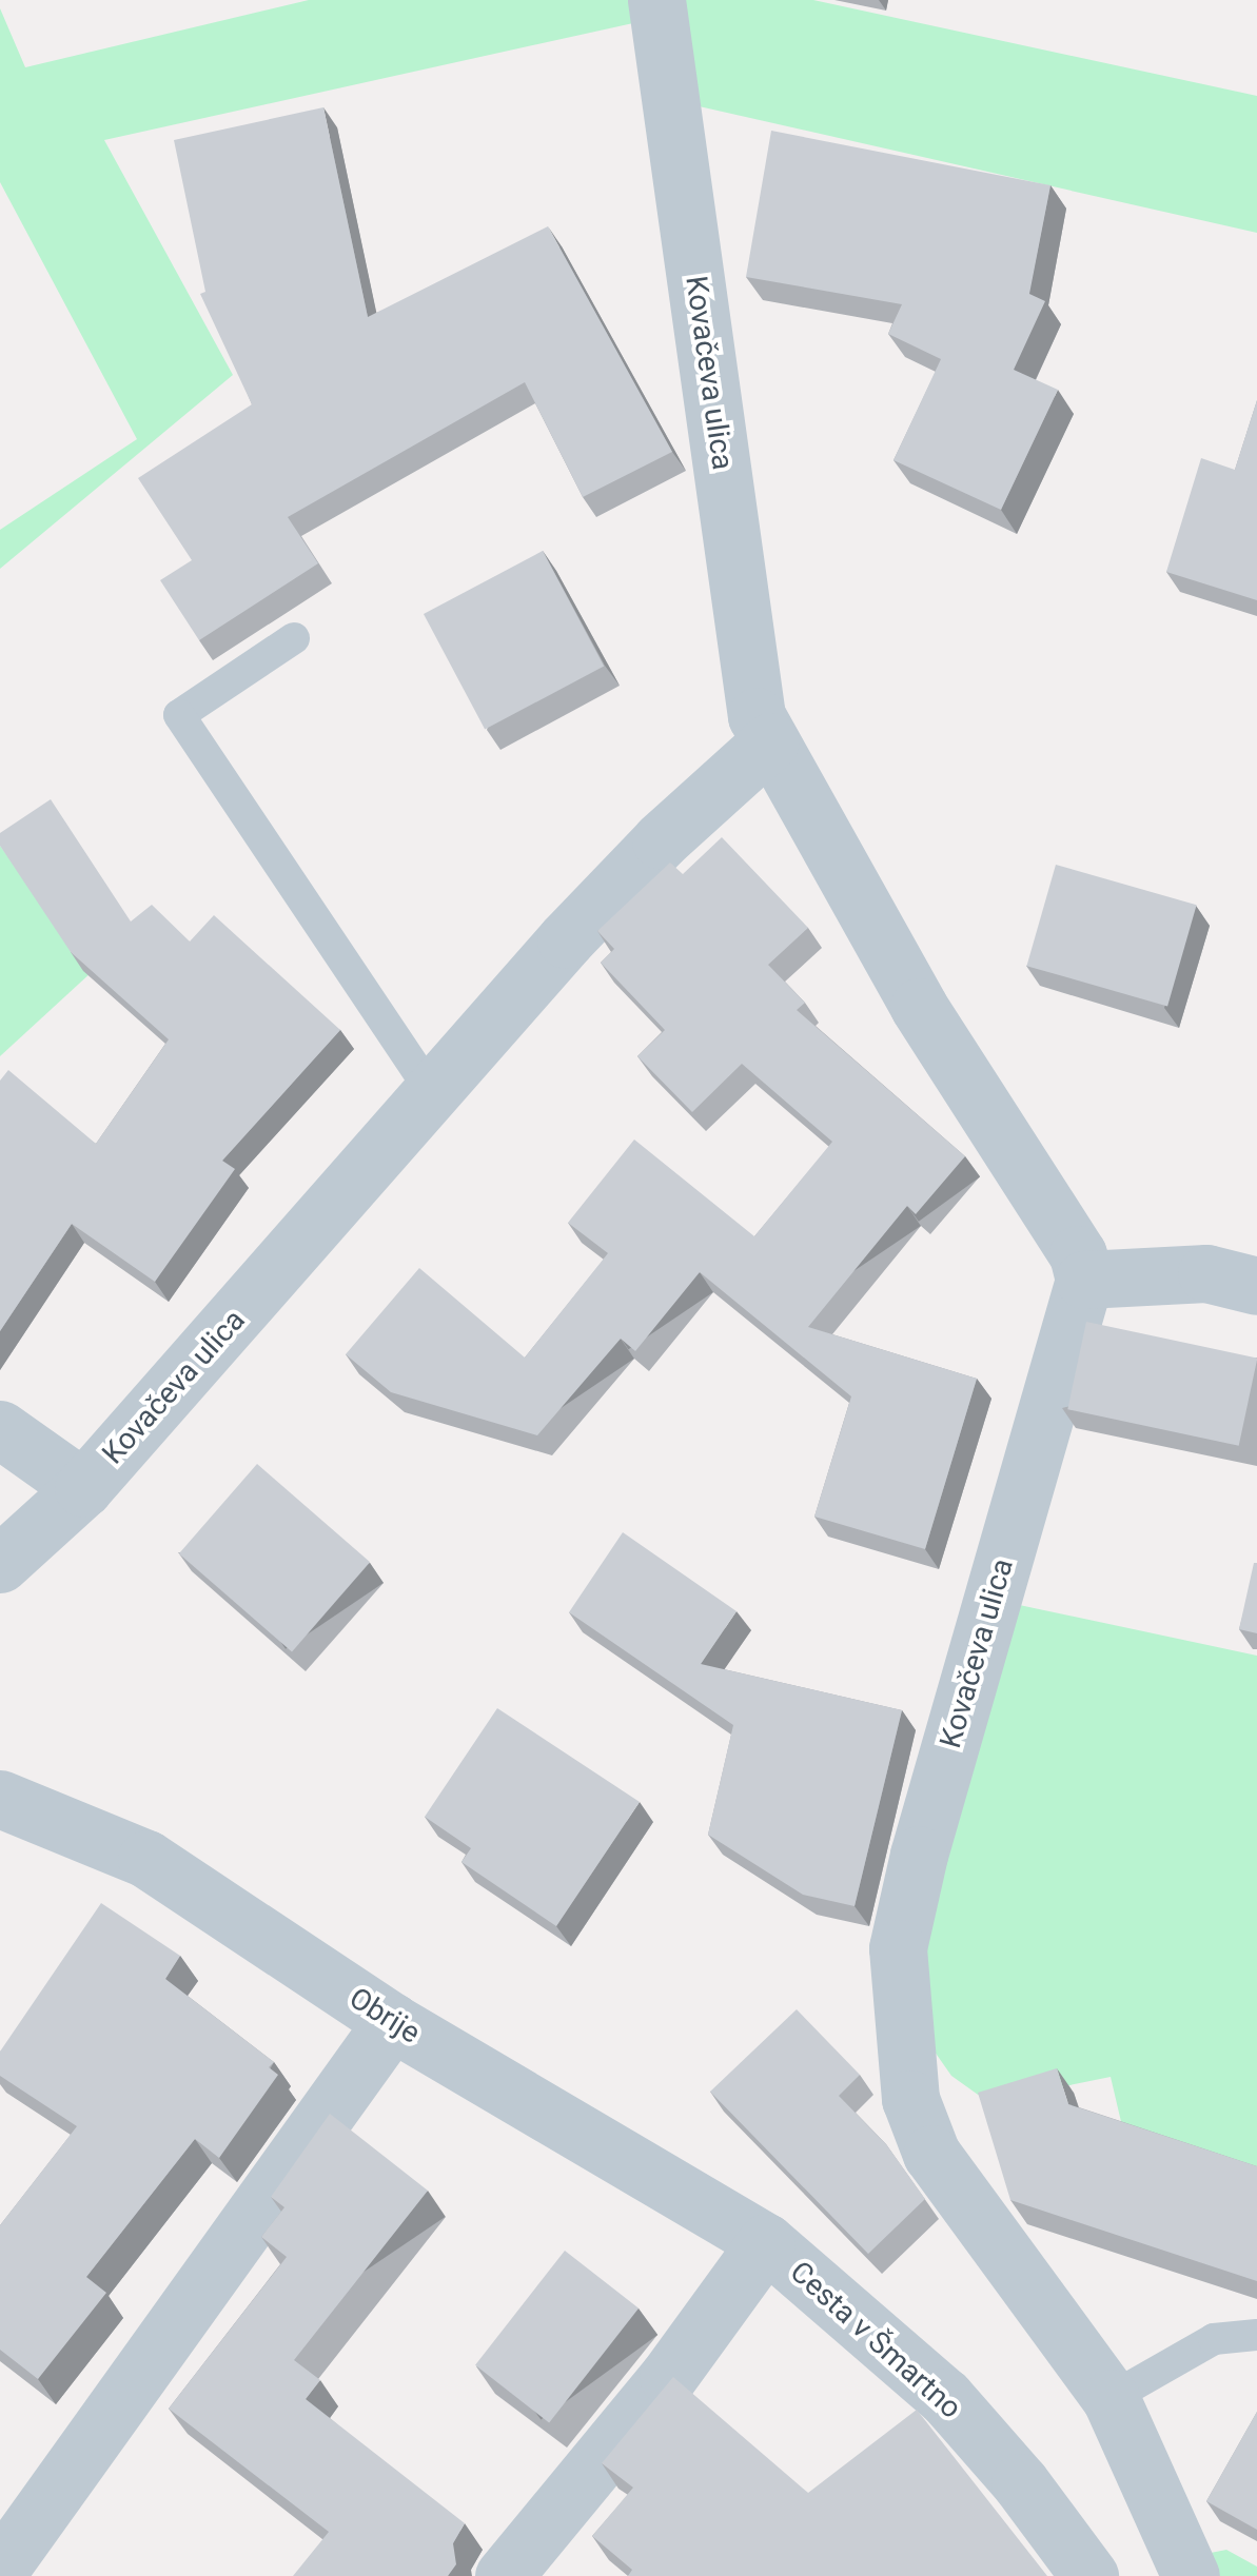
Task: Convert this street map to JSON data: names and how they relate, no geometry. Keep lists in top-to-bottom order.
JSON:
{
  "streets": {
    "street": ["Kovačeva ulica", "Obrije", "Cesta v Šmartno"]
  },
  "crossings": [
    ["Obrije", "Cesta v Šmartno"]
  ]
}
